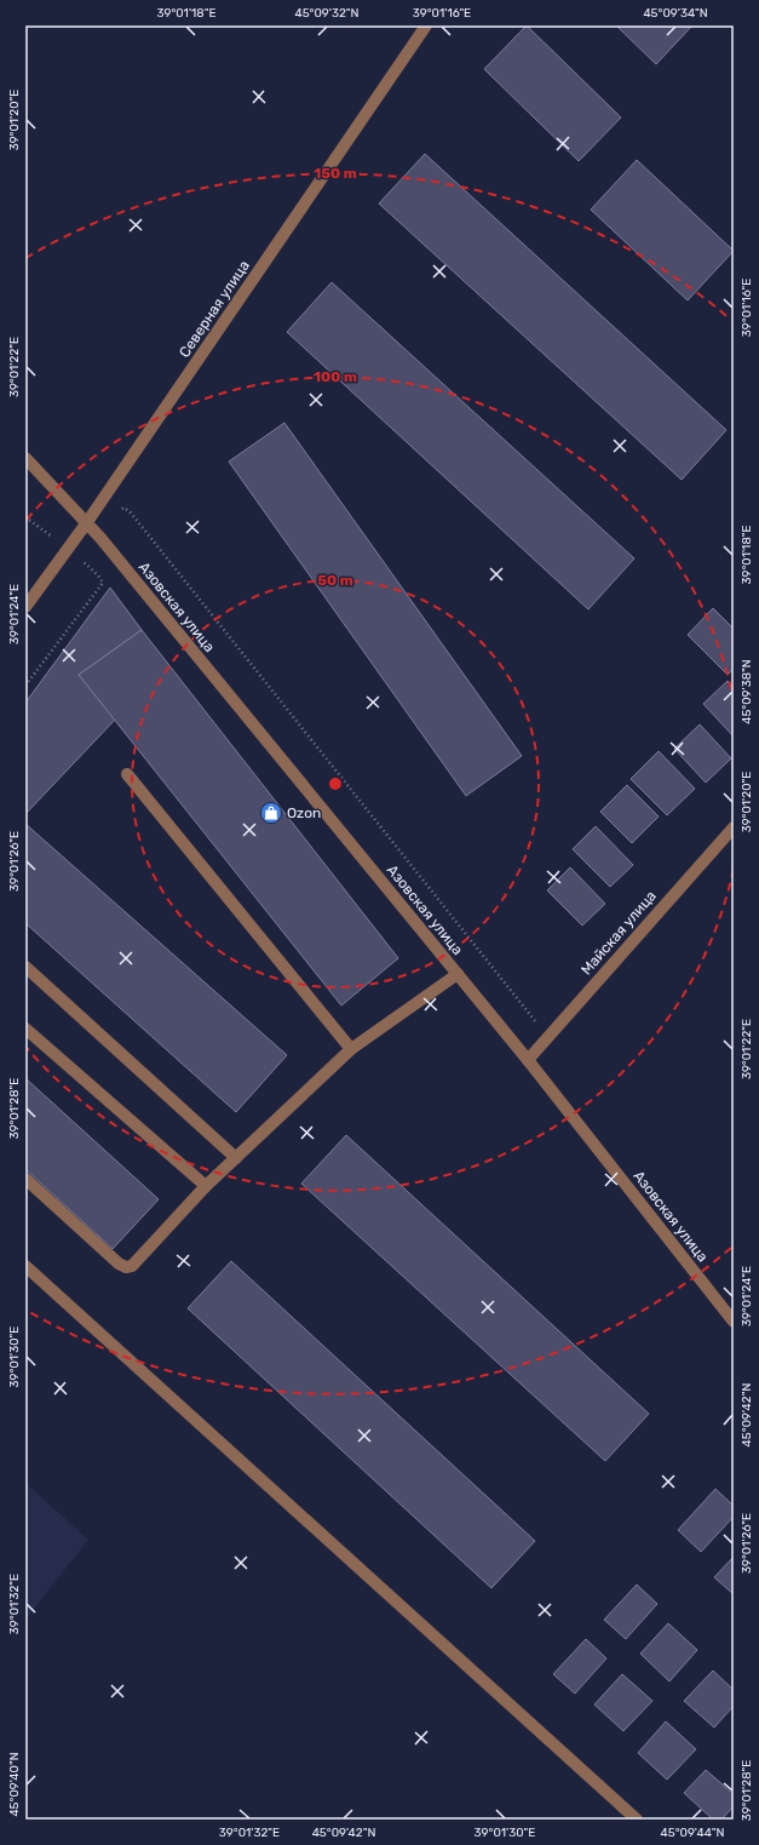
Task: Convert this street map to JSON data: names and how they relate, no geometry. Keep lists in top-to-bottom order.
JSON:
{
  "streets": {
    "street": ["Северная улица", "Азовская улица", "Майская улица"]
  },
  "crossings": [
    ["Северная улица", "Азовская улица"],
    ["Азовская улица", "Майская улица"]
  ],
  "places": {
    "shop": ["Ozon"]
  },
  "coordinates": [
    "39°01'18\"E",
    "45°09'32\"N",
    "39°01'16\"E",
    "45°09'34\"N",
    "39°01'20\"E",
    "39°01'22\"E",
    "39°01'24\"E",
    "45°09'38\"N",
    "39°01'26\"E",
    "39°01'28\"E",
    "39°01'30\"E",
    "45°09'42\"N",
    "39°01'32\"E",
    "45°09'40\"N",
    "45°09'44\"N"
  ],
  "rings": ["150 m", "100 m", "50 m"]
}
